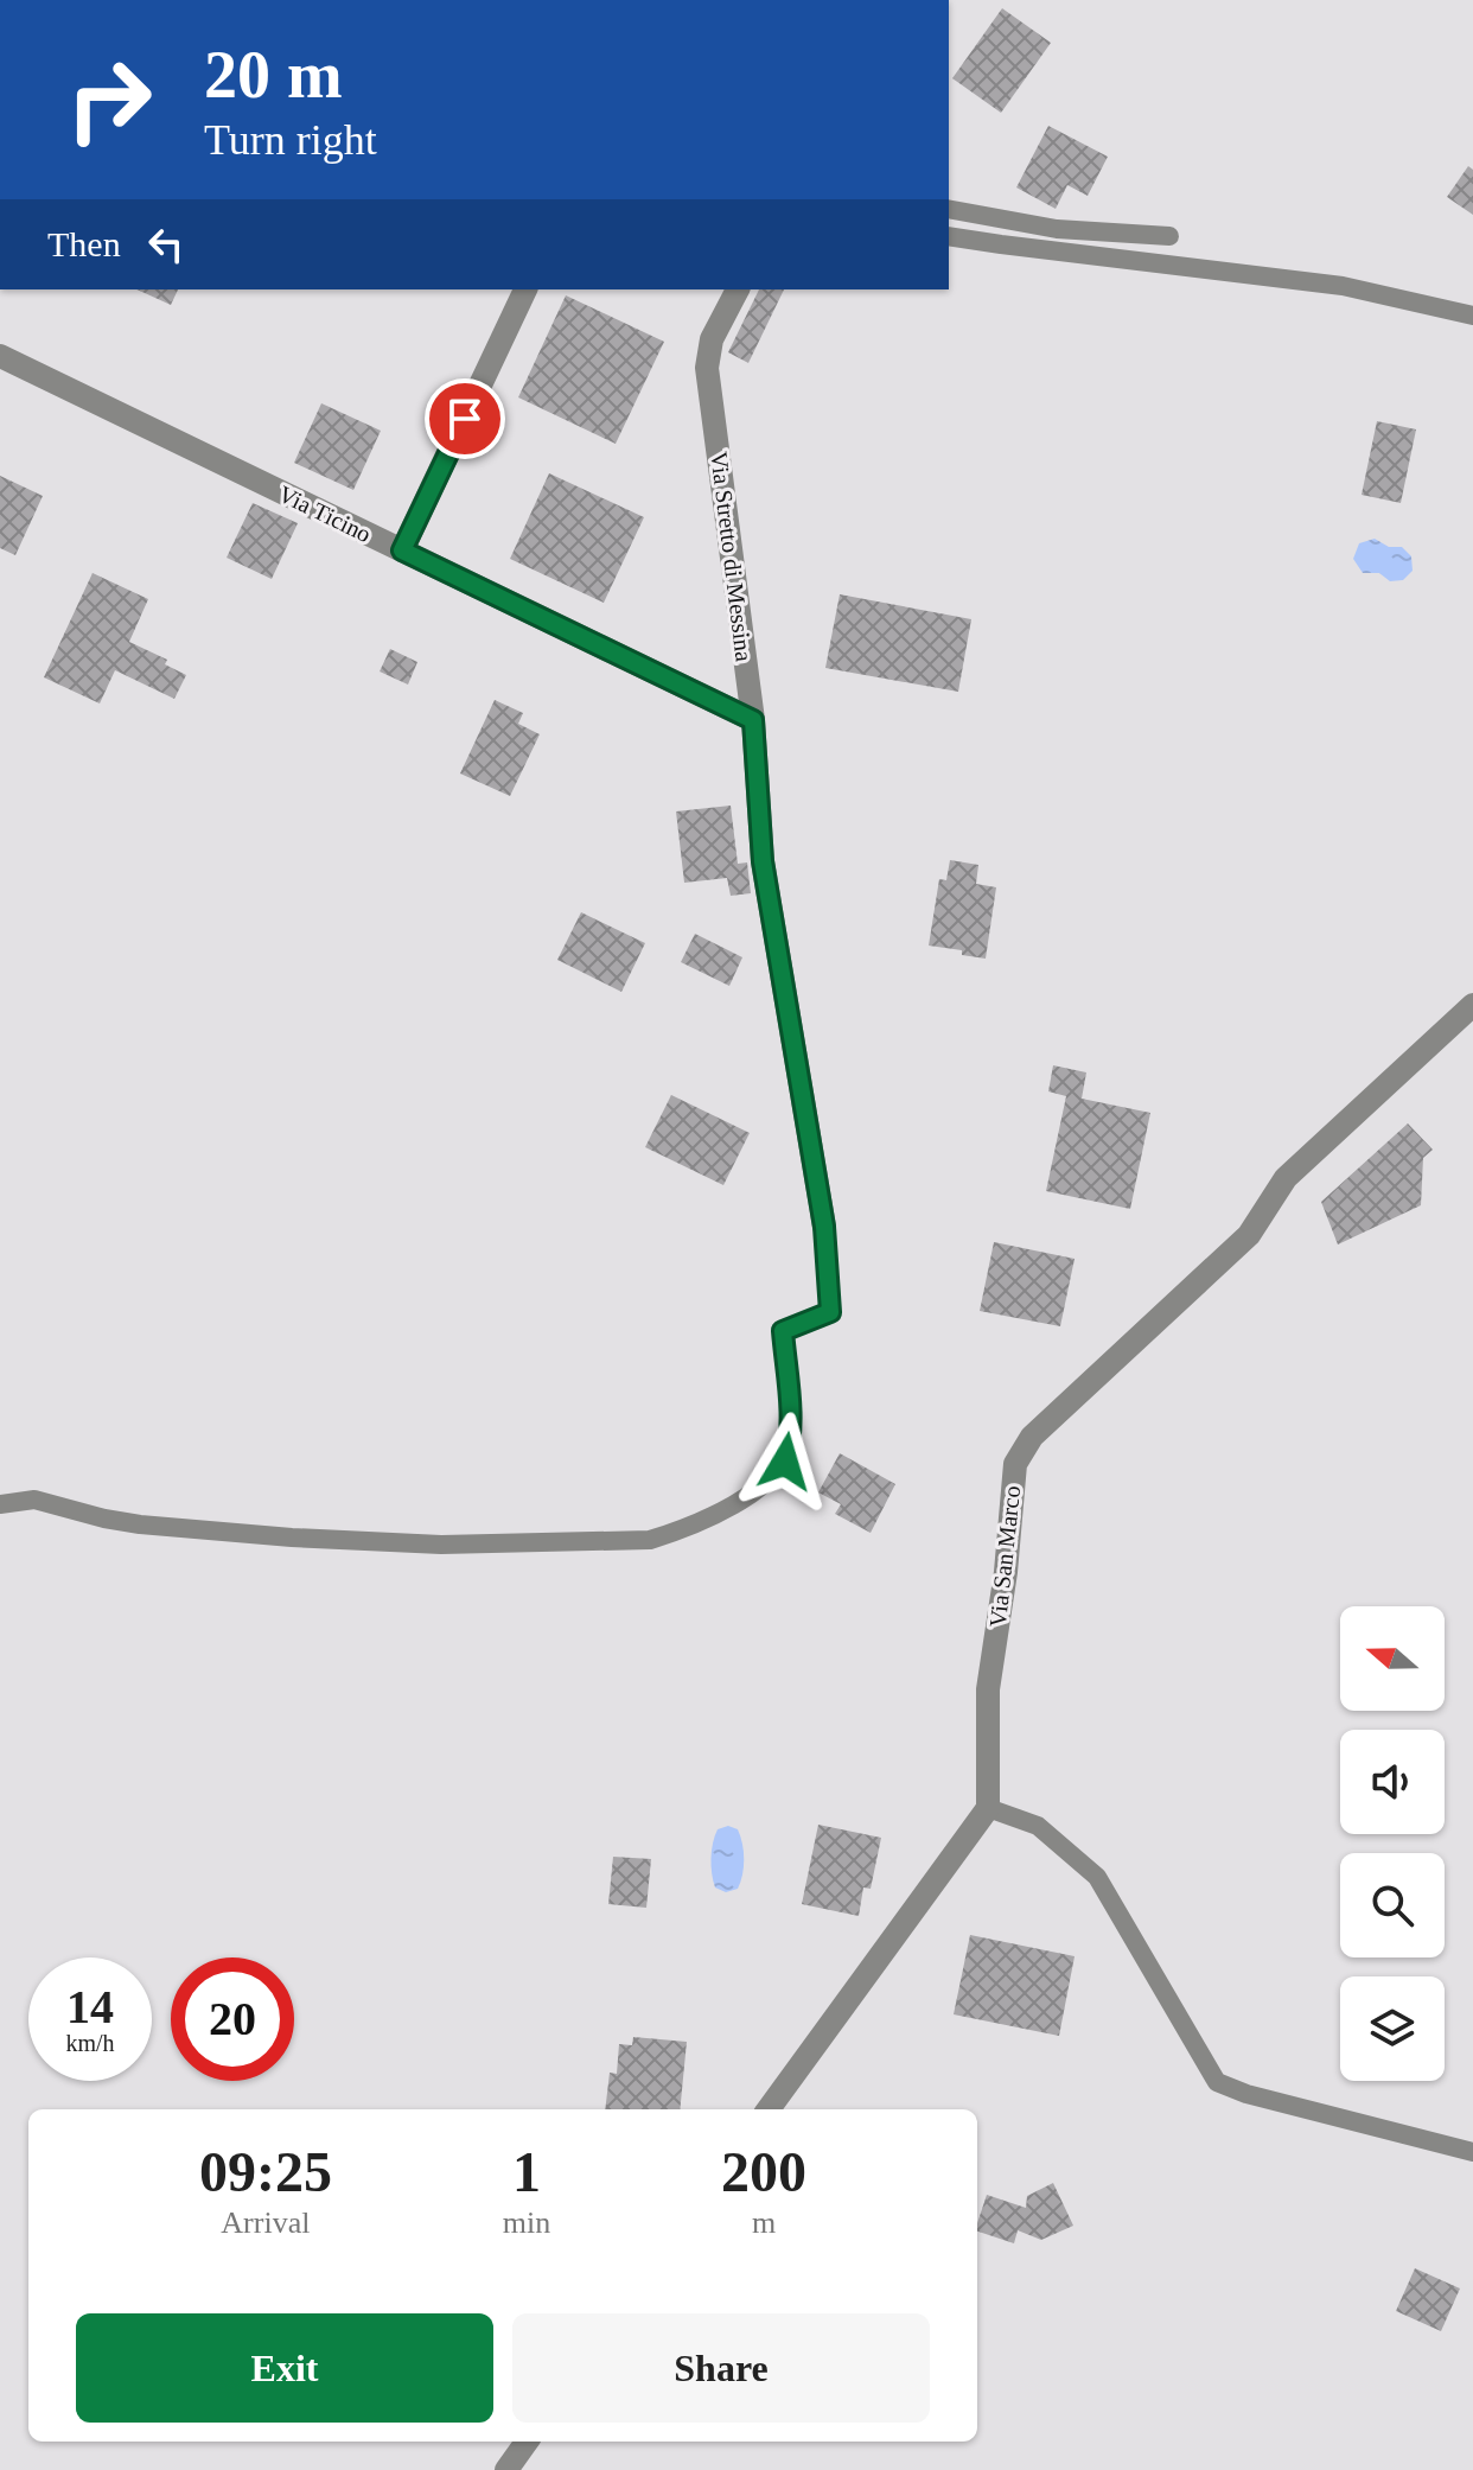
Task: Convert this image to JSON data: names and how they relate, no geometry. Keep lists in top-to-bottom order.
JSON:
{
  "streets": {
    "street": ["Via Ticino", "Via Stretto di Messina", "Via San Marco"]
  },
  "crossings": [
    ["Via Ticino", "Via Stretto di Messina"]
  ],
  "north": "left",
  "page": {
    "turn": ["20 m", "Turn right"],
    "then": "Then",
    "speed": "14 km/h",
    "limit": "20",
    "eta": [
      "09:25",
      "Arrival",
      "1",
      "min",
      "200",
      "m"
    ],
    "buttons": ["Exit", "Share"]
  }
}
